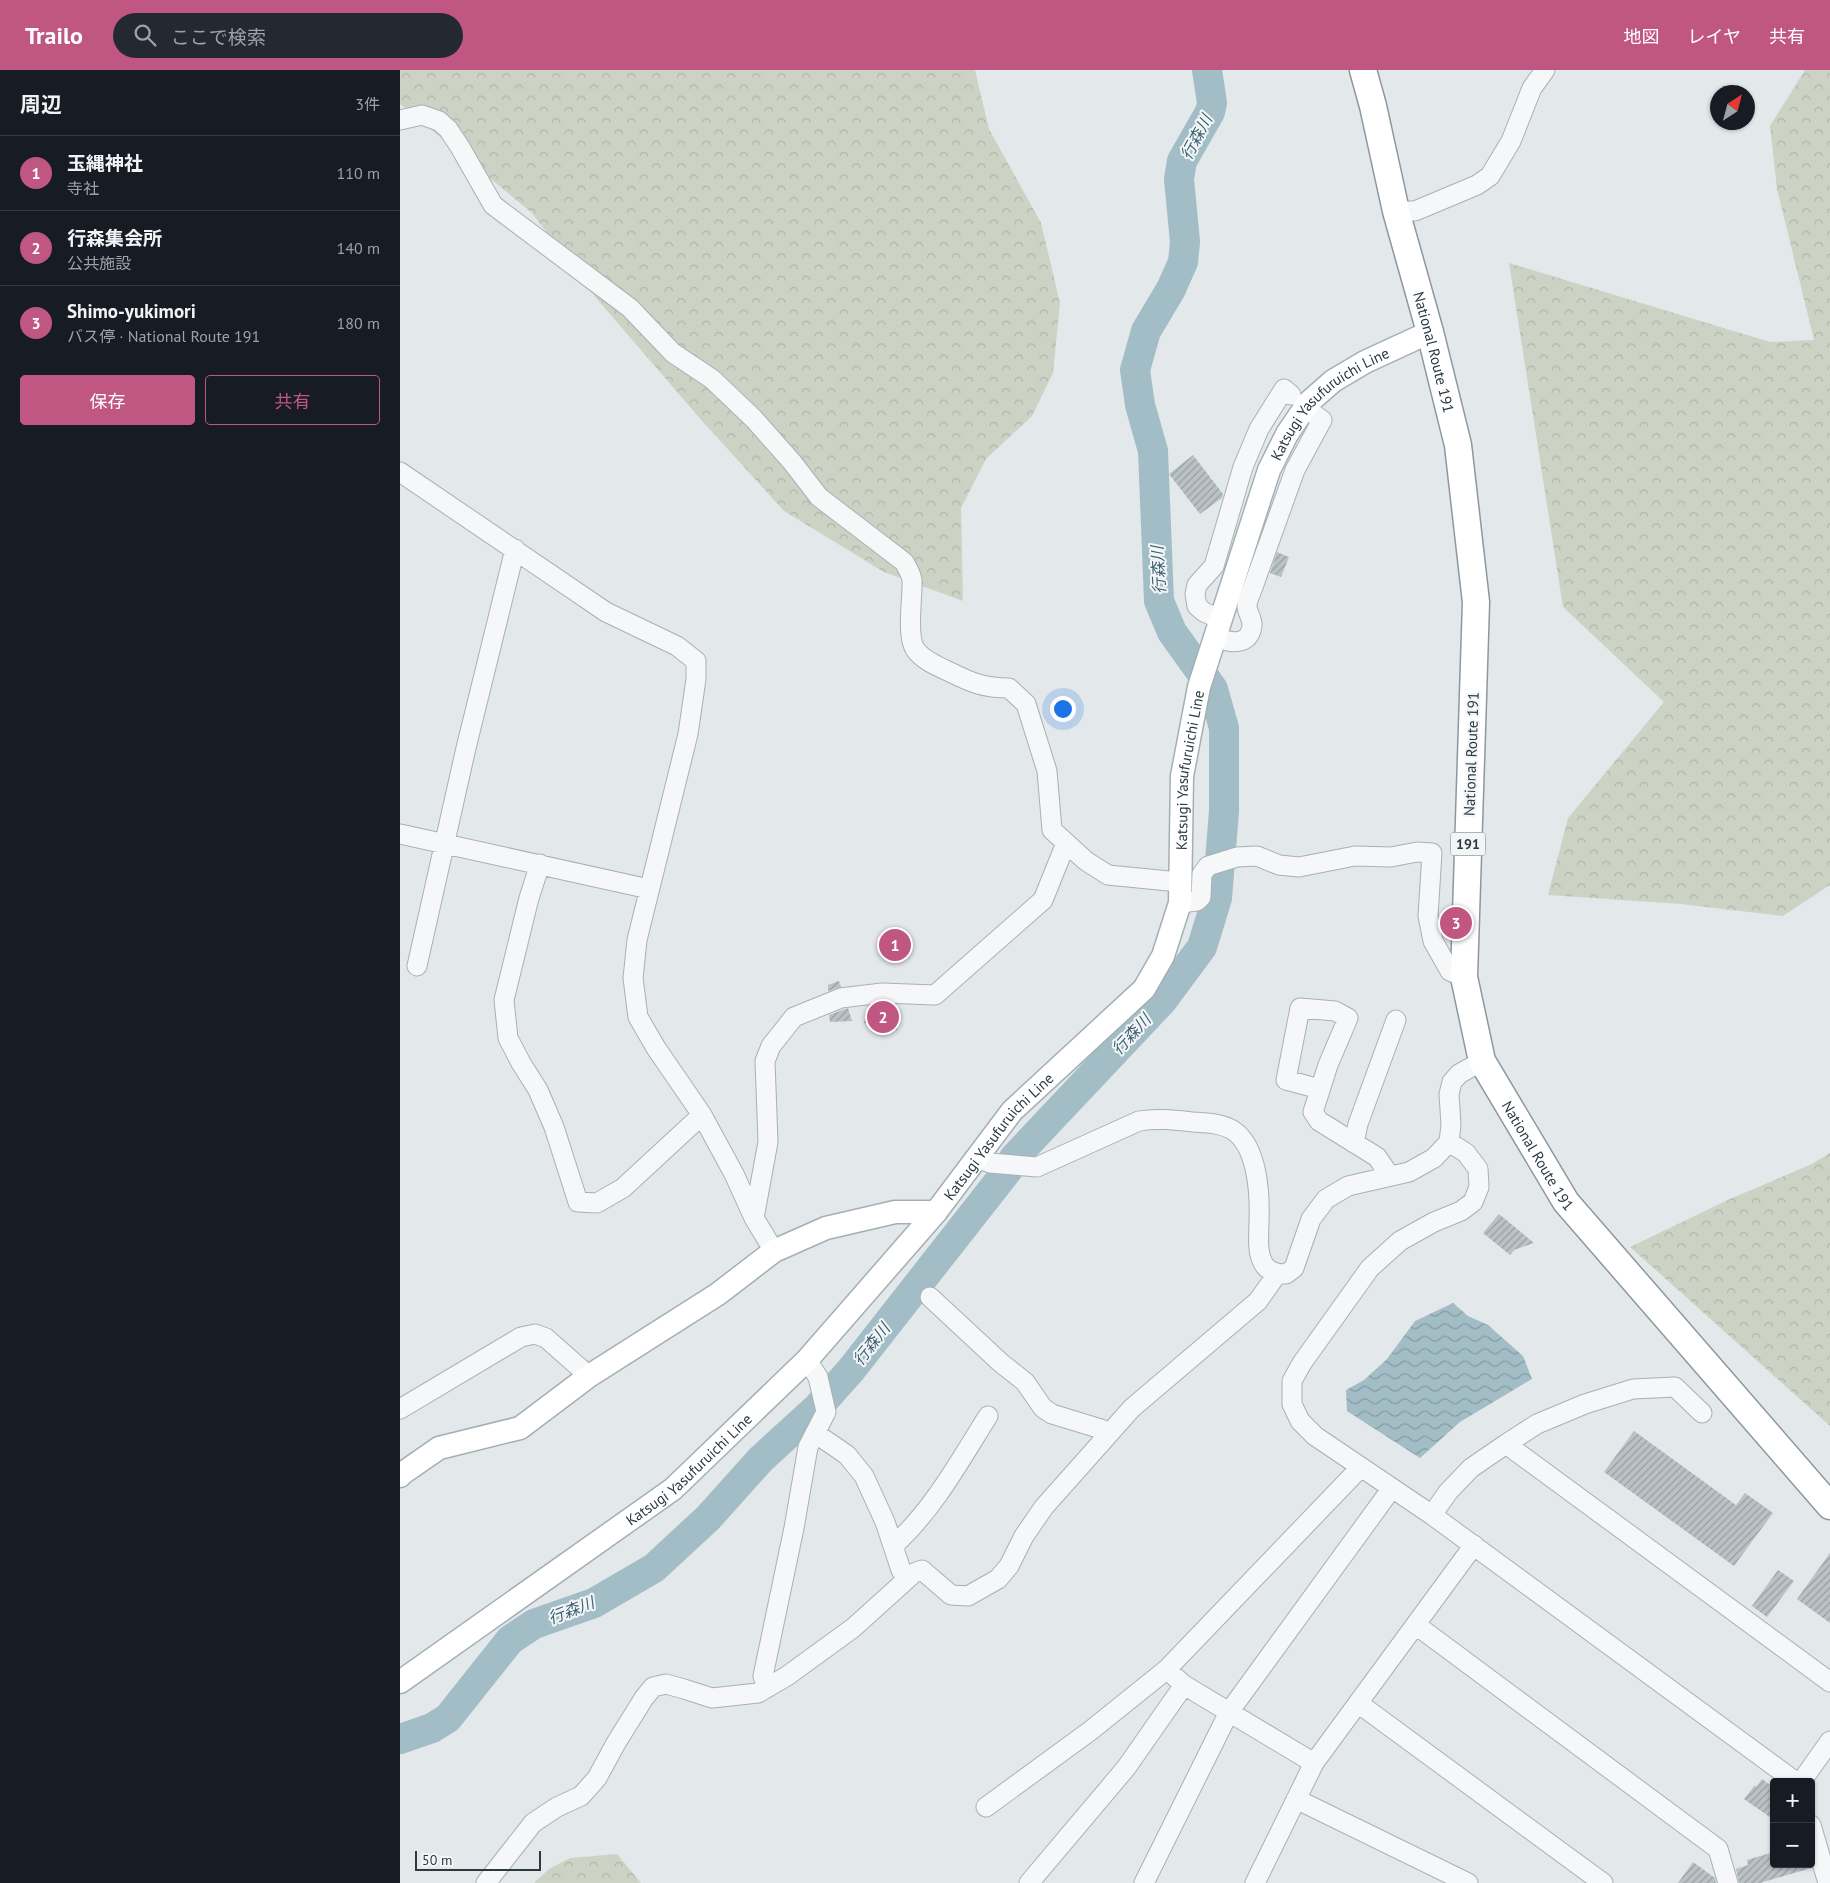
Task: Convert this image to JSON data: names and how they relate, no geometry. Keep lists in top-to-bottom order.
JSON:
{
  "streets": {
    "highway": ["National Route 191", "191"],
    "main road": ["Katsugi Yasufuruichi Line"]
  },
  "crossings": [
    ["National Route 191", "Katsugi Yasufuruichi Line"]
  ],
  "water": ["行森川"],
  "scale_bar": "50 m",
  "north": "top right",
  "page": {
    "header": "Trailo",
    "search": "ここで検索",
    "nav": ["地図", "レイヤ", "共有"],
    "heading": ["周辺", "3件"],
    "list": [
      {
        "mark": "1",
        "name": "玉縄神社",
        "note": "寺社",
        "value": "110 m"
      },
      {
        "mark": "2",
        "name": "行森集会所",
        "note": "公共施設",
        "value": "140 m"
      },
      {
        "mark": "3",
        "name": "Shimo-yukimori",
        "note": "バス停 · National Route 191",
        "value": "180 m"
      }
    ],
    "buttons": ["保存", "共有"],
    "pins": ["3", "1", "2"],
    "map_buttons": ["+", "−"],
    "scale": "50 m"
  }
}
